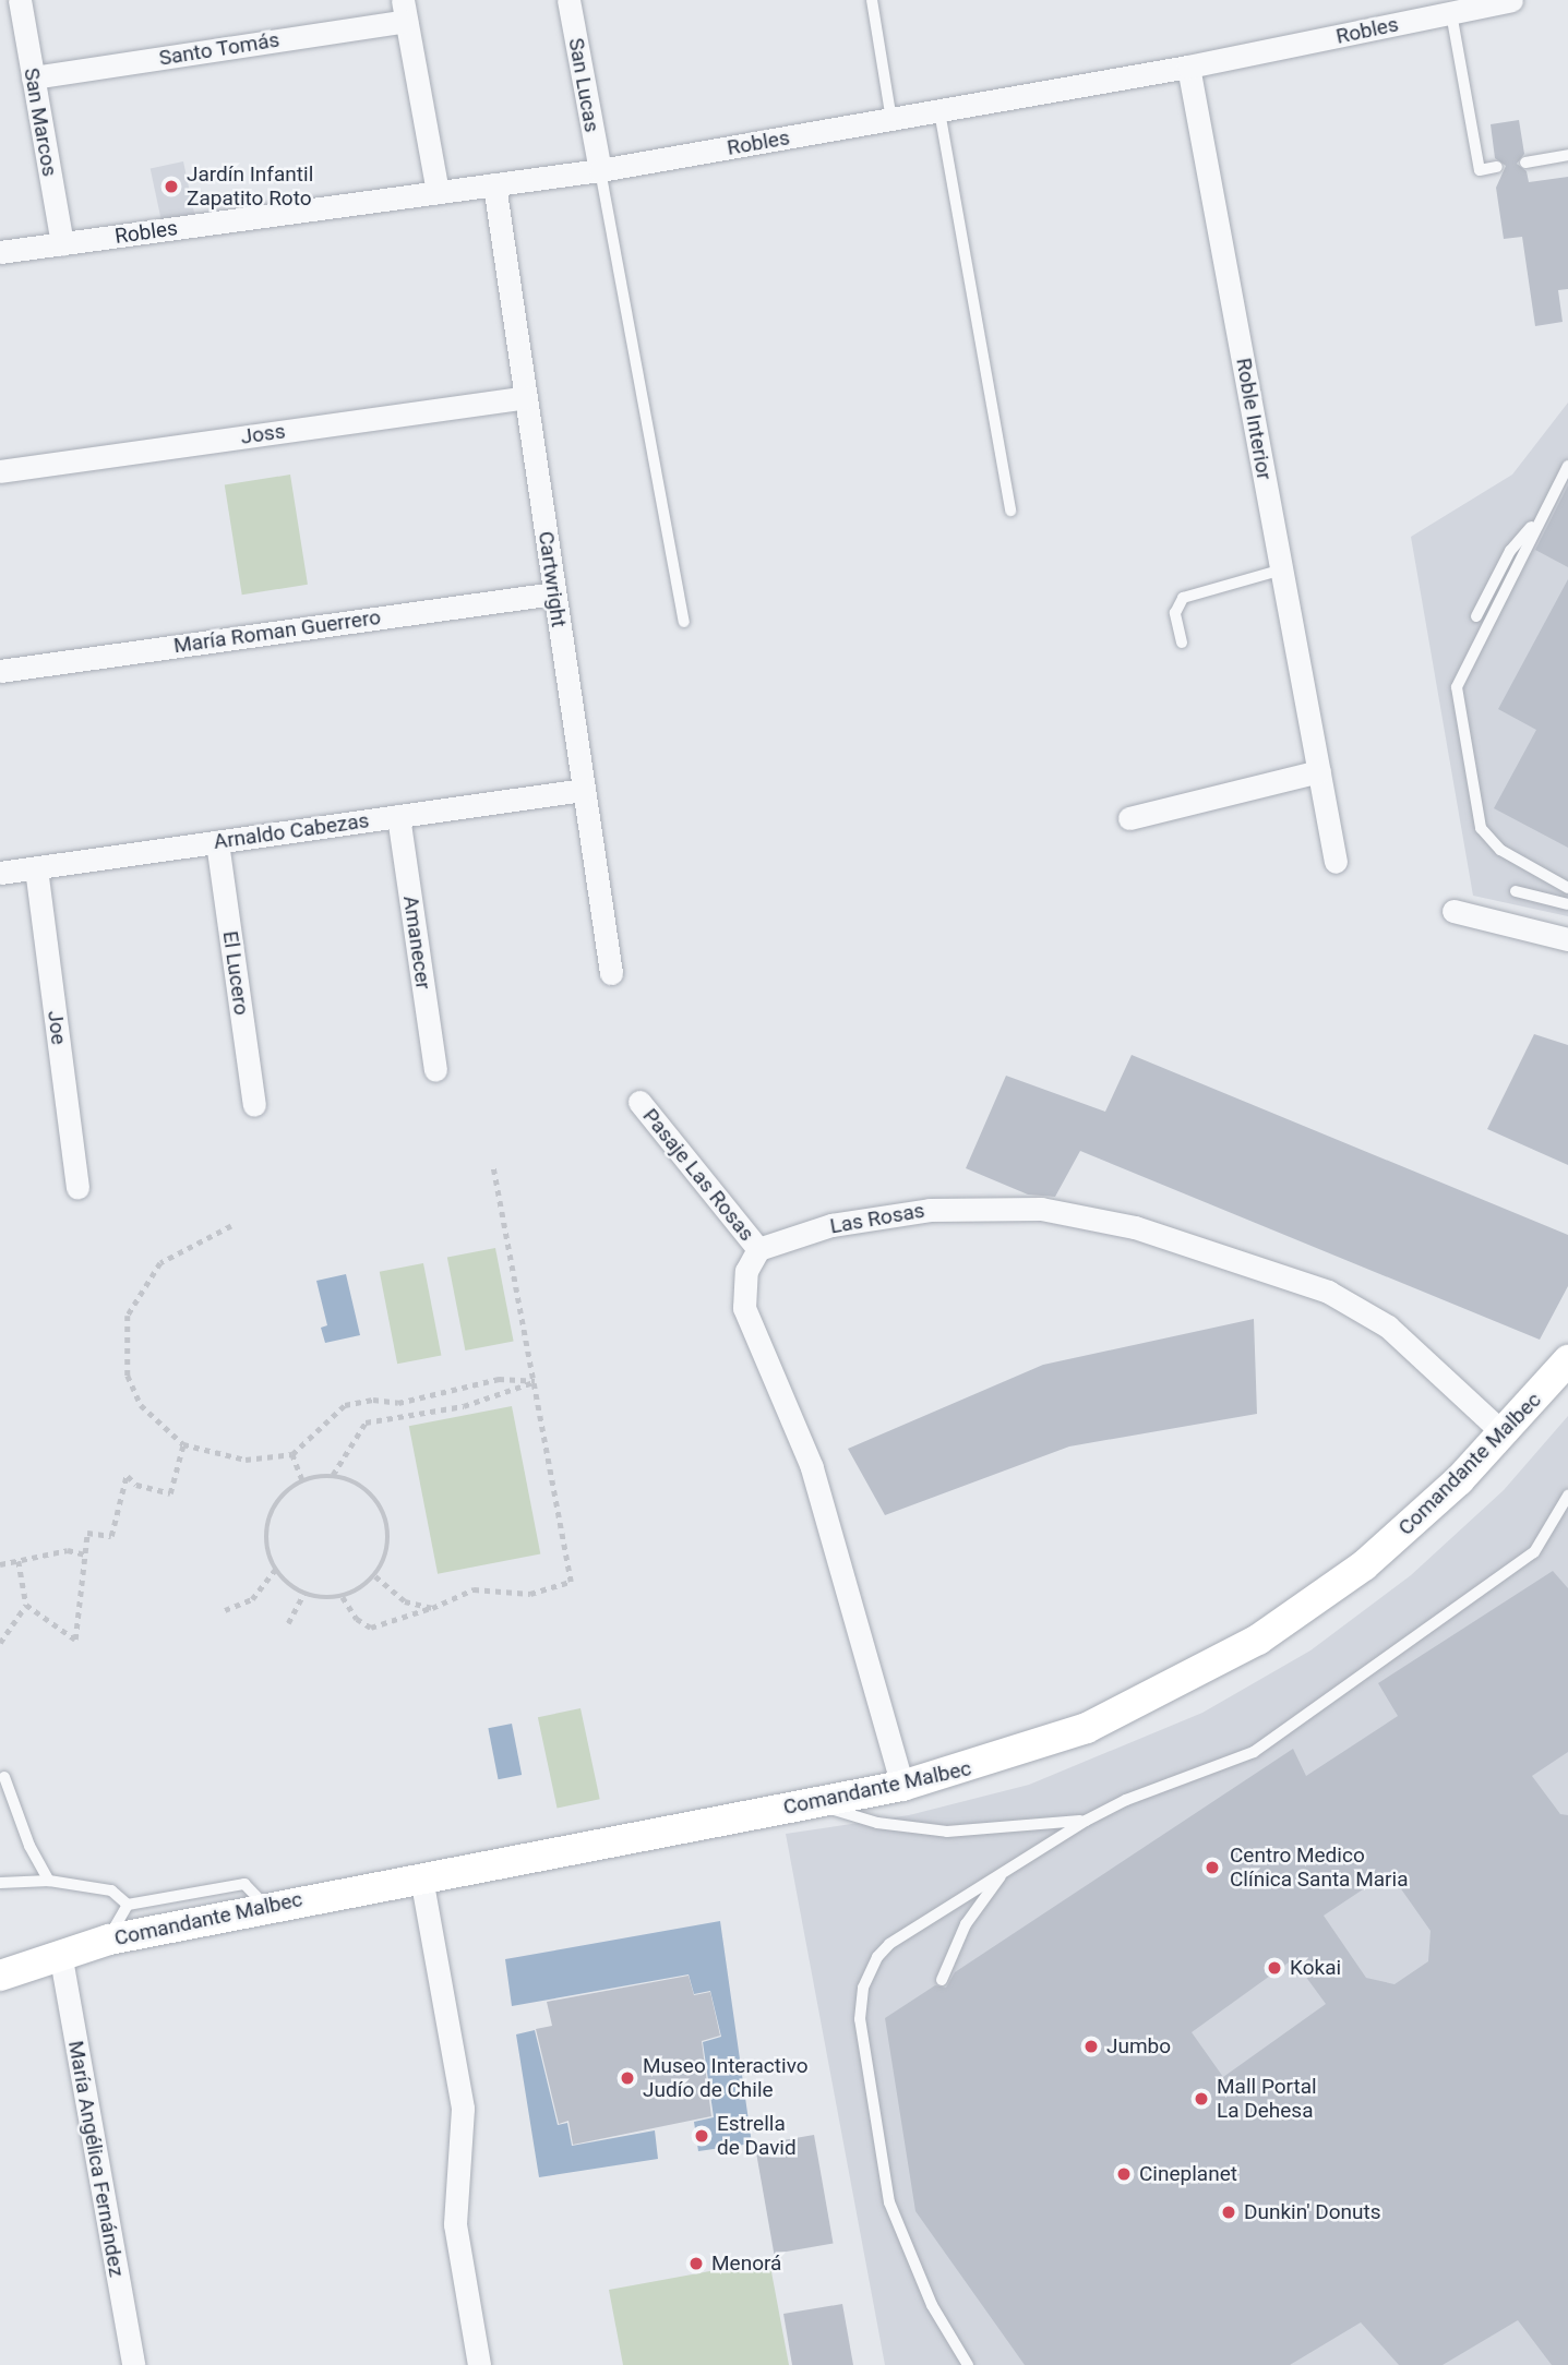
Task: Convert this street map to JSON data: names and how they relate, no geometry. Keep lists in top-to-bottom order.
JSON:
{
  "streets": {
    "street": [
      "Robles",
      "Santo Tomás",
      "San Lucas",
      "San Marcos",
      "Roble Interior",
      "Joss",
      "Cartwright",
      "María Roman Guerrero",
      "Arnaldo Cabezas",
      "Amanecer",
      "El Lucero",
      "Joe",
      "Pasaje Las Rosas",
      "Las Rosas",
      "Comandante Malbec",
      "María Angélica Fernández"
    ]
  },
  "crossings": [
    ["Robles", "San Lucas"],
    ["Robles", "San Marcos"],
    ["Robles", "Roble Interior"],
    ["Robles", "Cartwright"],
    ["Santo Tomás", "San Marcos"],
    ["Joss", "Cartwright"],
    ["Cartwright", "María Roman Guerrero"],
    ["Cartwright", "Arnaldo Cabezas"],
    ["Arnaldo Cabezas", "Amanecer"],
    ["Arnaldo Cabezas", "El Lucero"],
    ["Arnaldo Cabezas", "Joe"],
    ["Pasaje Las Rosas", "Las Rosas"],
    ["Las Rosas", "Comandante Malbec"],
    ["Comandante Malbec", "María Angélica Fernández"]
  ],
  "places": [
    "Jardín Infantil Zapatito Roto",
    "Centro Medico Clínica Santa Maria",
    "Kokai",
    "Jumbo",
    "Museo Interactivo Judío de Chile",
    "Mall Portal La Dehesa",
    "Estrella de David",
    "Cineplanet",
    "Dunkin' Donuts",
    "Menorá"
  ]
}
